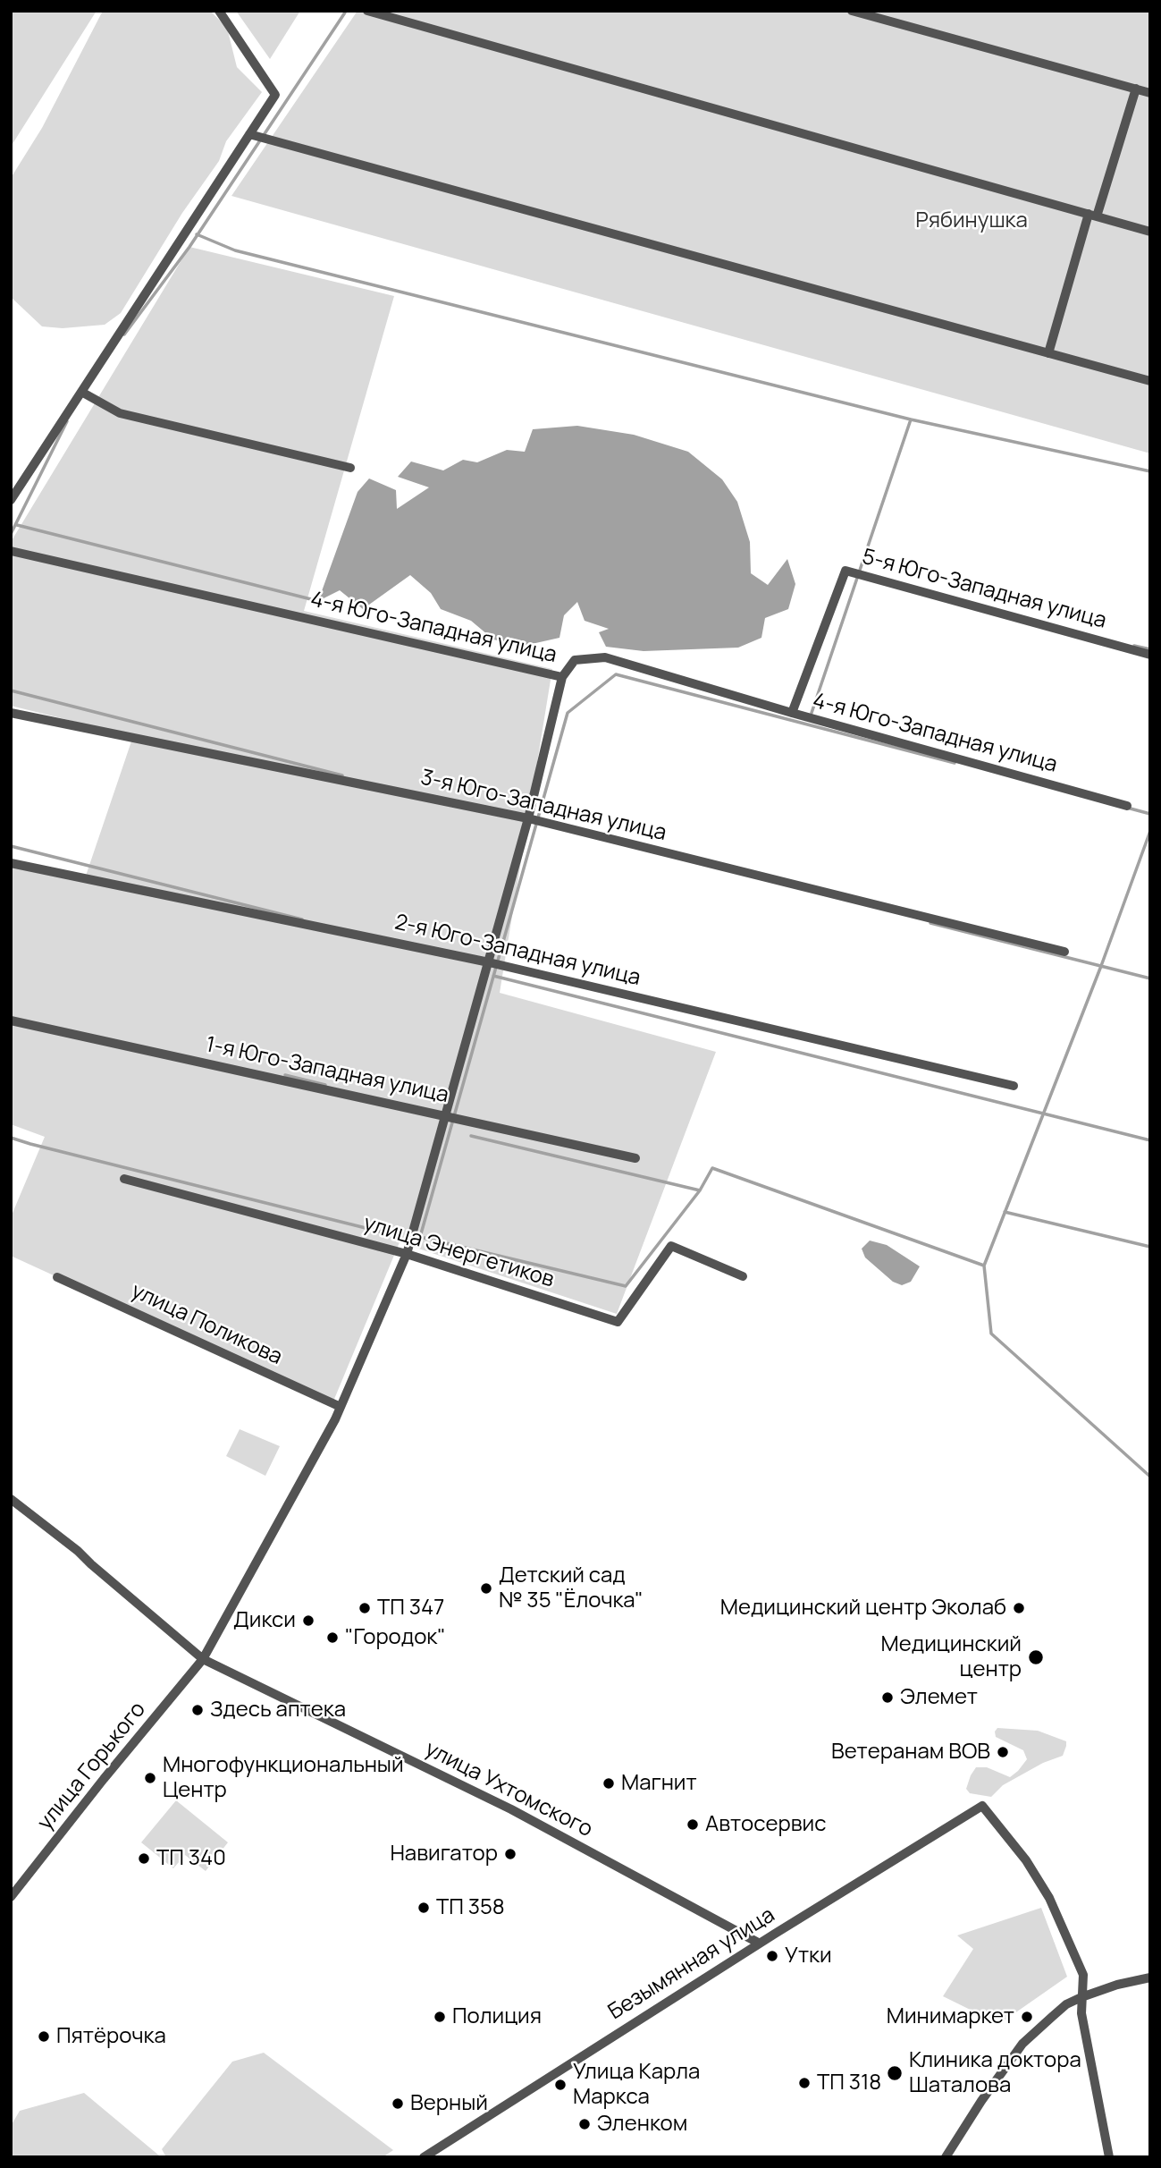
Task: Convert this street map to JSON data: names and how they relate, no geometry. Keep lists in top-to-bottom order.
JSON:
{
  "streets": {
    "street": [
      "5-я Юго-Западная улица",
      "4-я Юго-Западная улица",
      "3-я Юго-Западная улица",
      "2-я Юго-Западная улица",
      "1-я Юго-Западная улица",
      "улица Энергетиков",
      "улица Поликова",
      "улица Горького",
      "улица Ухтомского",
      "Безымянная улица"
    ]
  },
  "crossings": [
    ["5-я Юго-Западная улица", "4-я Юго-Западная улица"],
    ["4-я Юго-Западная улица", "улица Горького"],
    ["3-я Юго-Западная улица", "улица Горького"],
    ["2-я Юго-Западная улица", "улица Горького"],
    ["1-я Юго-Западная улица", "улица Горького"],
    ["улица Энергетиков", "улица Горького"],
    ["улица Поликова", "улица Горького"],
    ["улица Горького", "улица Ухтомского"],
    ["улица Ухтомского", "Безымянная улица"]
  ],
  "parks": ["Рябинушка"],
  "places": [
    "Детский сад № 35 \"Ёлочка\"",
    "ТП 347",
    "Медицинский центр Эколаб",
    "Дикси",
    "\"Городок\"",
    "Медицинский центр",
    "Элемет",
    "Здесь аптека",
    "Ветеранам ВОВ",
    "Многофункциональный Центр",
    "Магнит",
    "Автосервис",
    "Навигатор",
    "ТП 340",
    "ТП 358",
    "Утки",
    "Полиция",
    "Минимаркет",
    "Пятёрочка",
    "Клиника доктора Шаталова",
    "ТП 318",
    "Улица Карла Маркса",
    "Верный",
    "Эленком"
  ]
}
